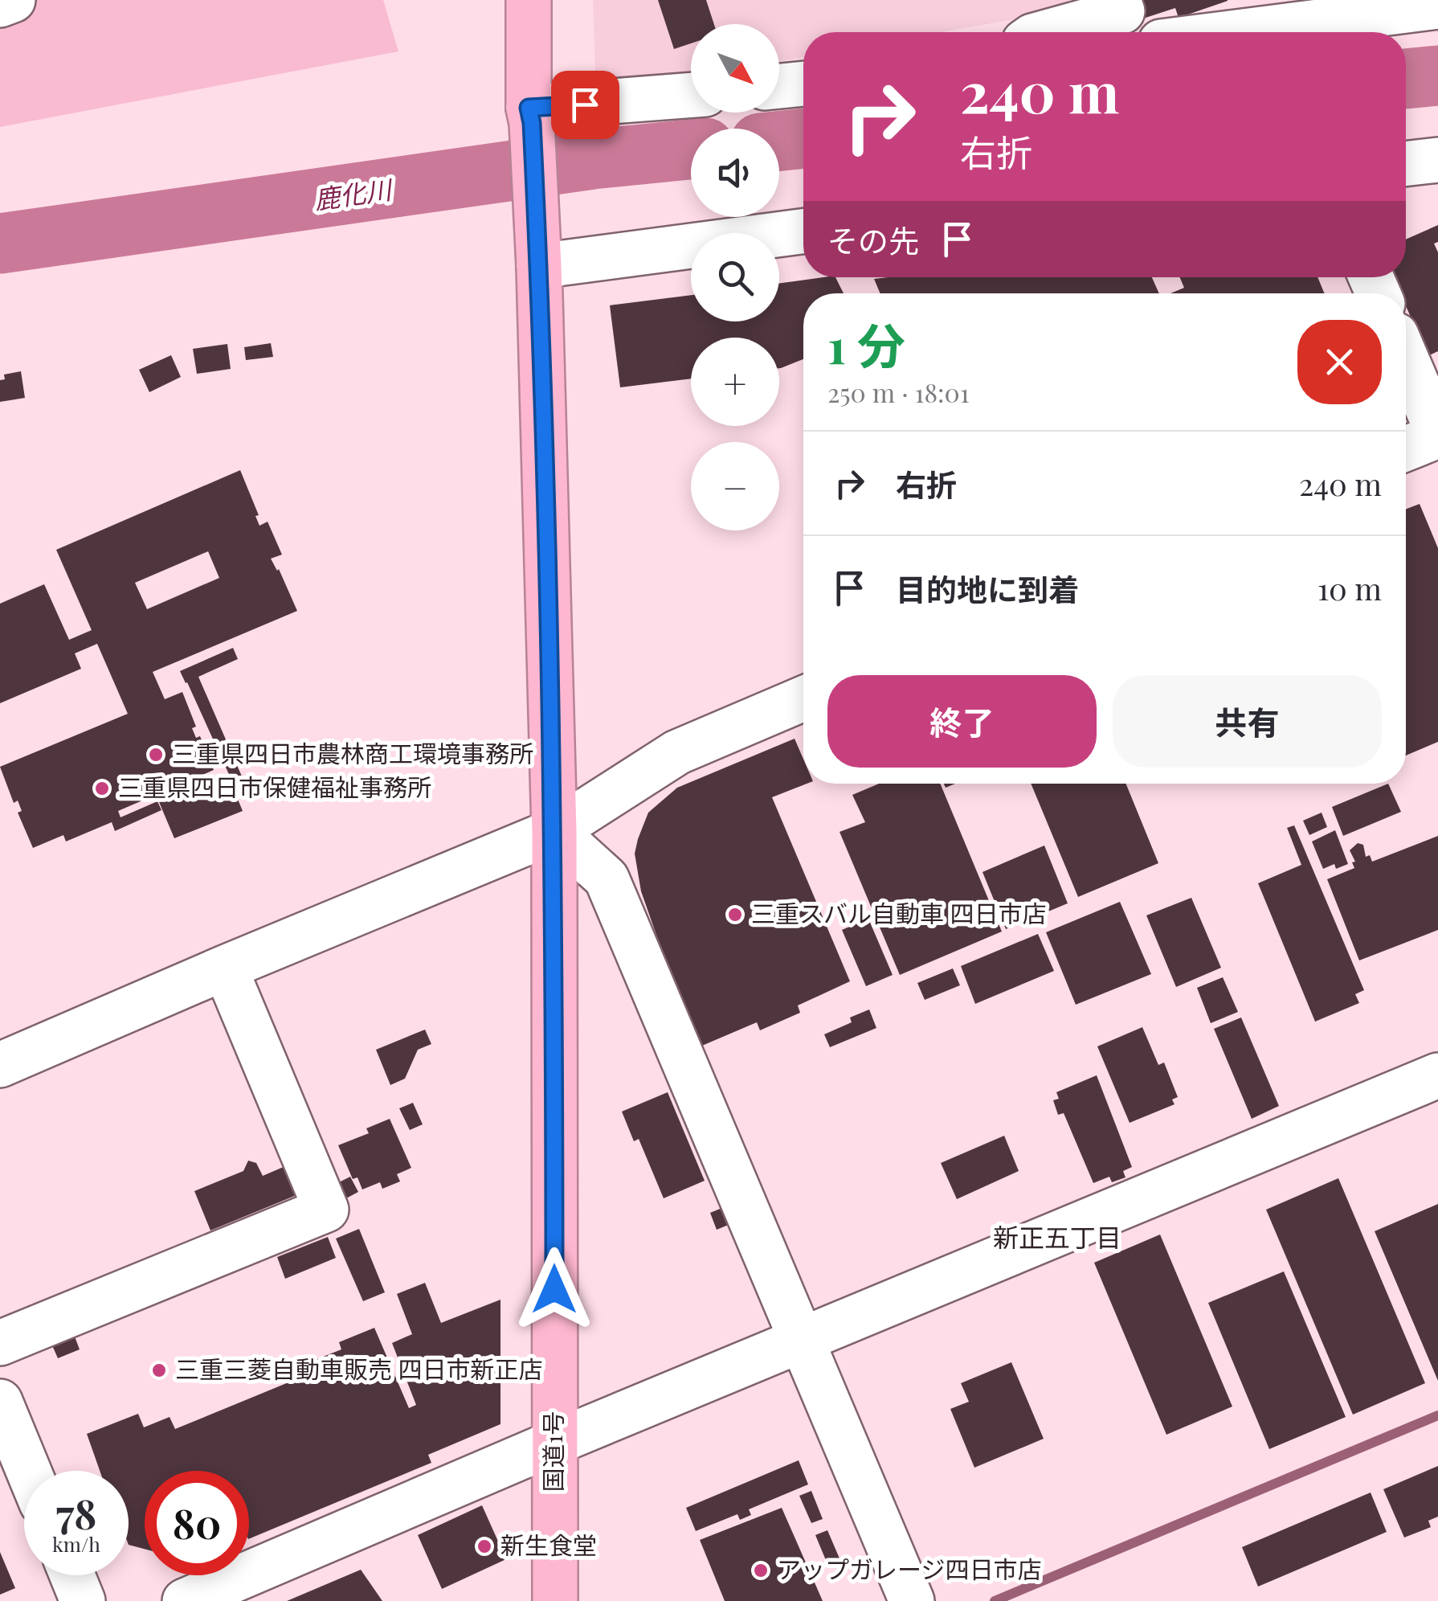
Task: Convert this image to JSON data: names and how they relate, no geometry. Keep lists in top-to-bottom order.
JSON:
{
  "streets": {
    "highway": ["国道1号"]
  },
  "districts": ["新正五丁目"],
  "water": ["鹿化川"],
  "places": [
    "三重県四日市農林商工環境事務所",
    "三重県四日市保健福祉事務所",
    "三重スバル自動車 四日市店",
    "三重三菱自動車販売 四日市新正店",
    "新生食堂",
    "アップガレージ四日市店"
  ],
  "north": "bottom right",
  "page": {
    "map_buttons": ["+", "−"],
    "turn": ["240 m", "右折"],
    "then": "その先",
    "heading": ["1 分", "250 m · 18:01"],
    "list": [
      {
        "name": "右折",
        "value": "240 m"
      },
      {
        "name": "目的地に到着",
        "value": "10 m"
      }
    ],
    "buttons": ["終了", "共有"],
    "speed": "78 km/h",
    "limit": "80"
  }
}
